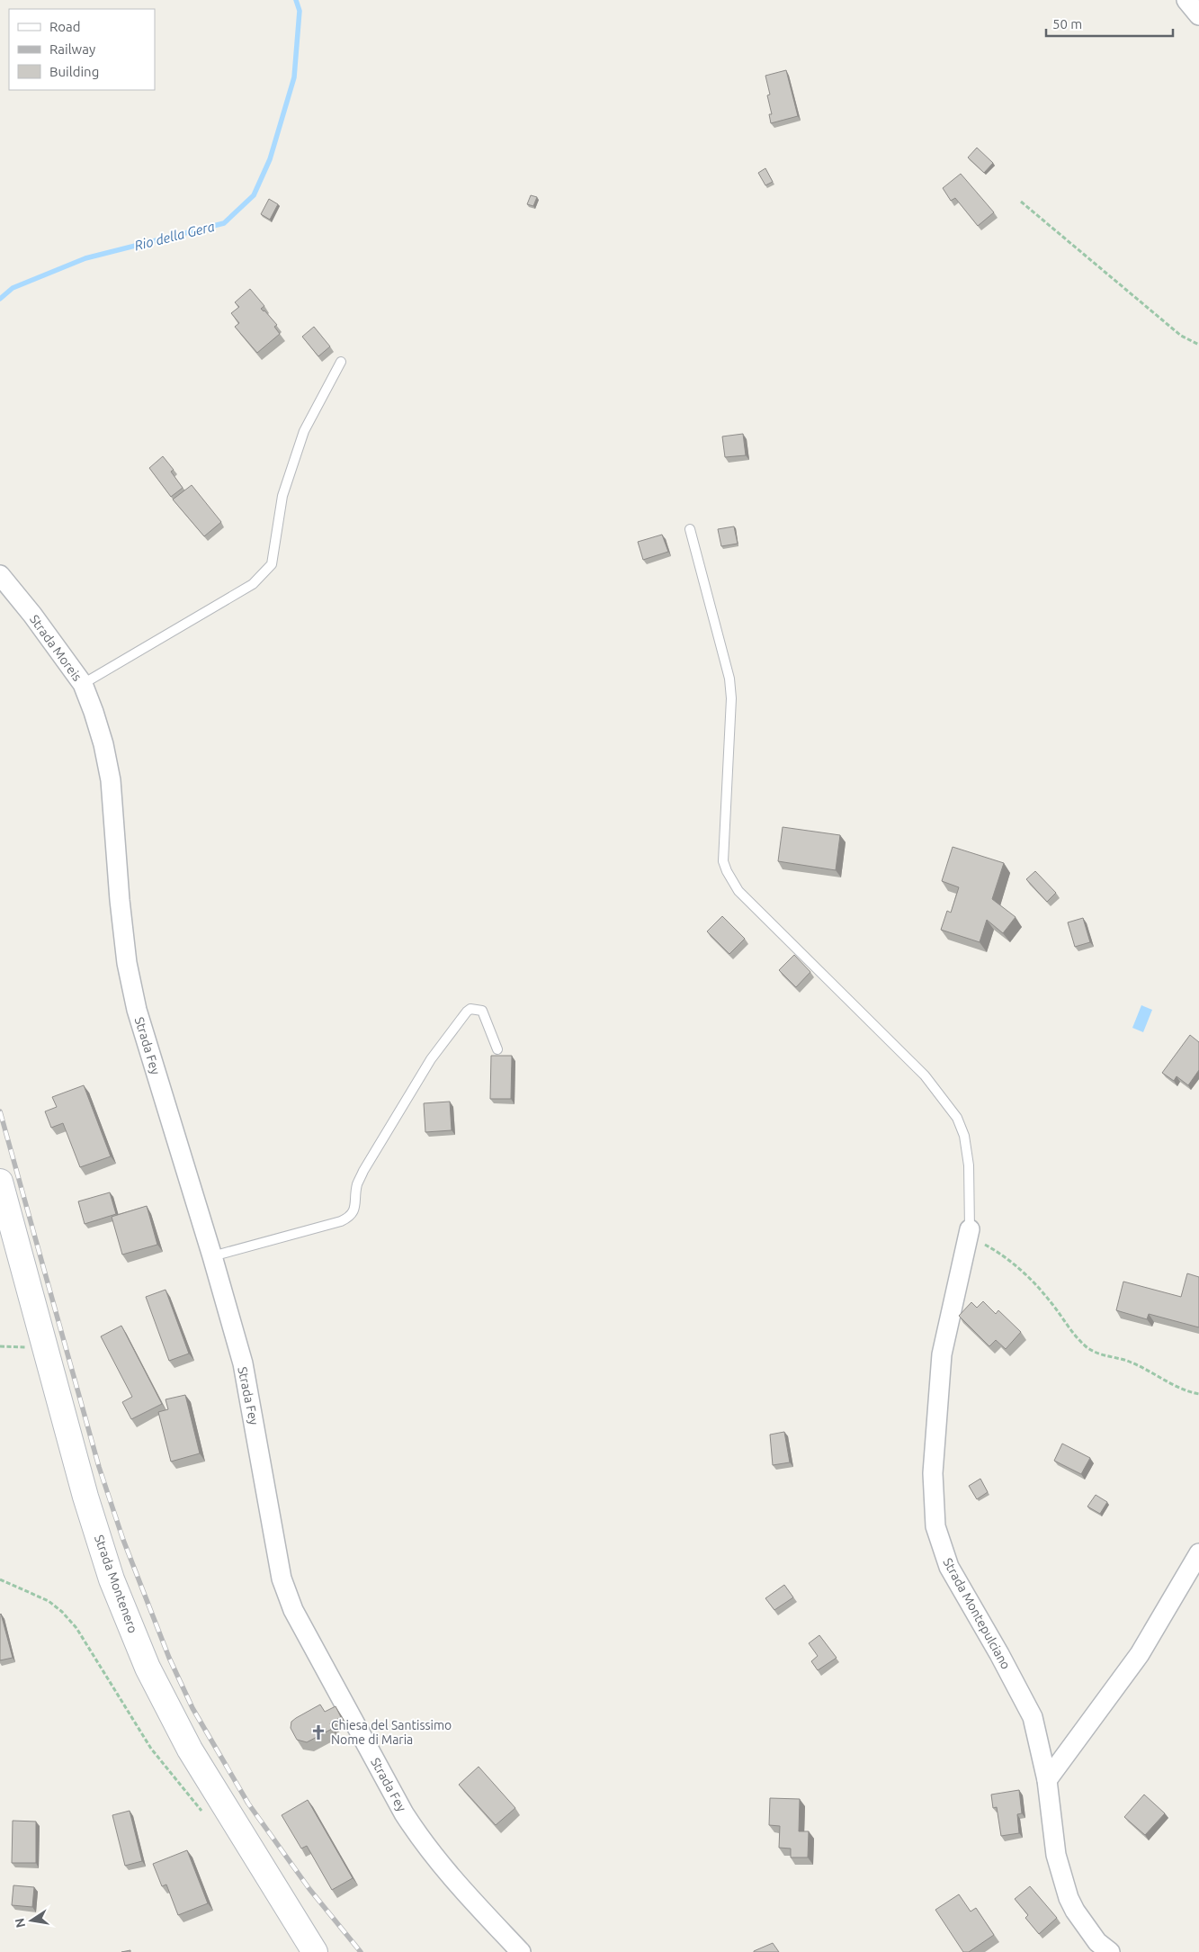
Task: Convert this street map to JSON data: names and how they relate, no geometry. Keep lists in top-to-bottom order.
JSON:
{
  "streets": {
    "main road": ["Strada Montenero"],
    "street": ["Strada Moreis", "Strada Fey", "Strada Montepulciano"]
  },
  "crossings": [
    ["Strada Moreis", "Strada Fey"]
  ],
  "water": ["Rio della Gera"],
  "places": {
    "church": ["Chiesa del Santissimo Nome di Maria"]
  },
  "legend": ["Road", "Railway", "Building"],
  "scale_bar": "50 m",
  "north": "left"
}
